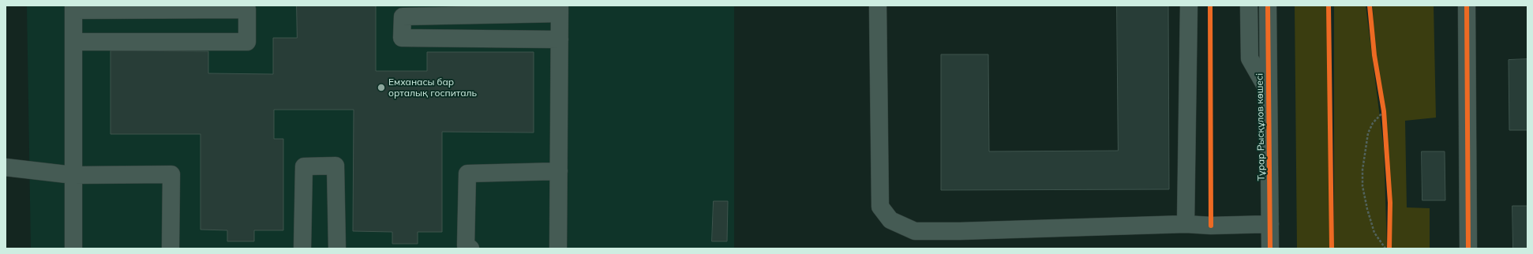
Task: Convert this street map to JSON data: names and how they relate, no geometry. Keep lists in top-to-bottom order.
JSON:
{
  "streets": {
    "street": ["Тұрар Рысқұлов көшесі"]
  },
  "places": ["Емханасы бар орталық госпиталь"]
}
